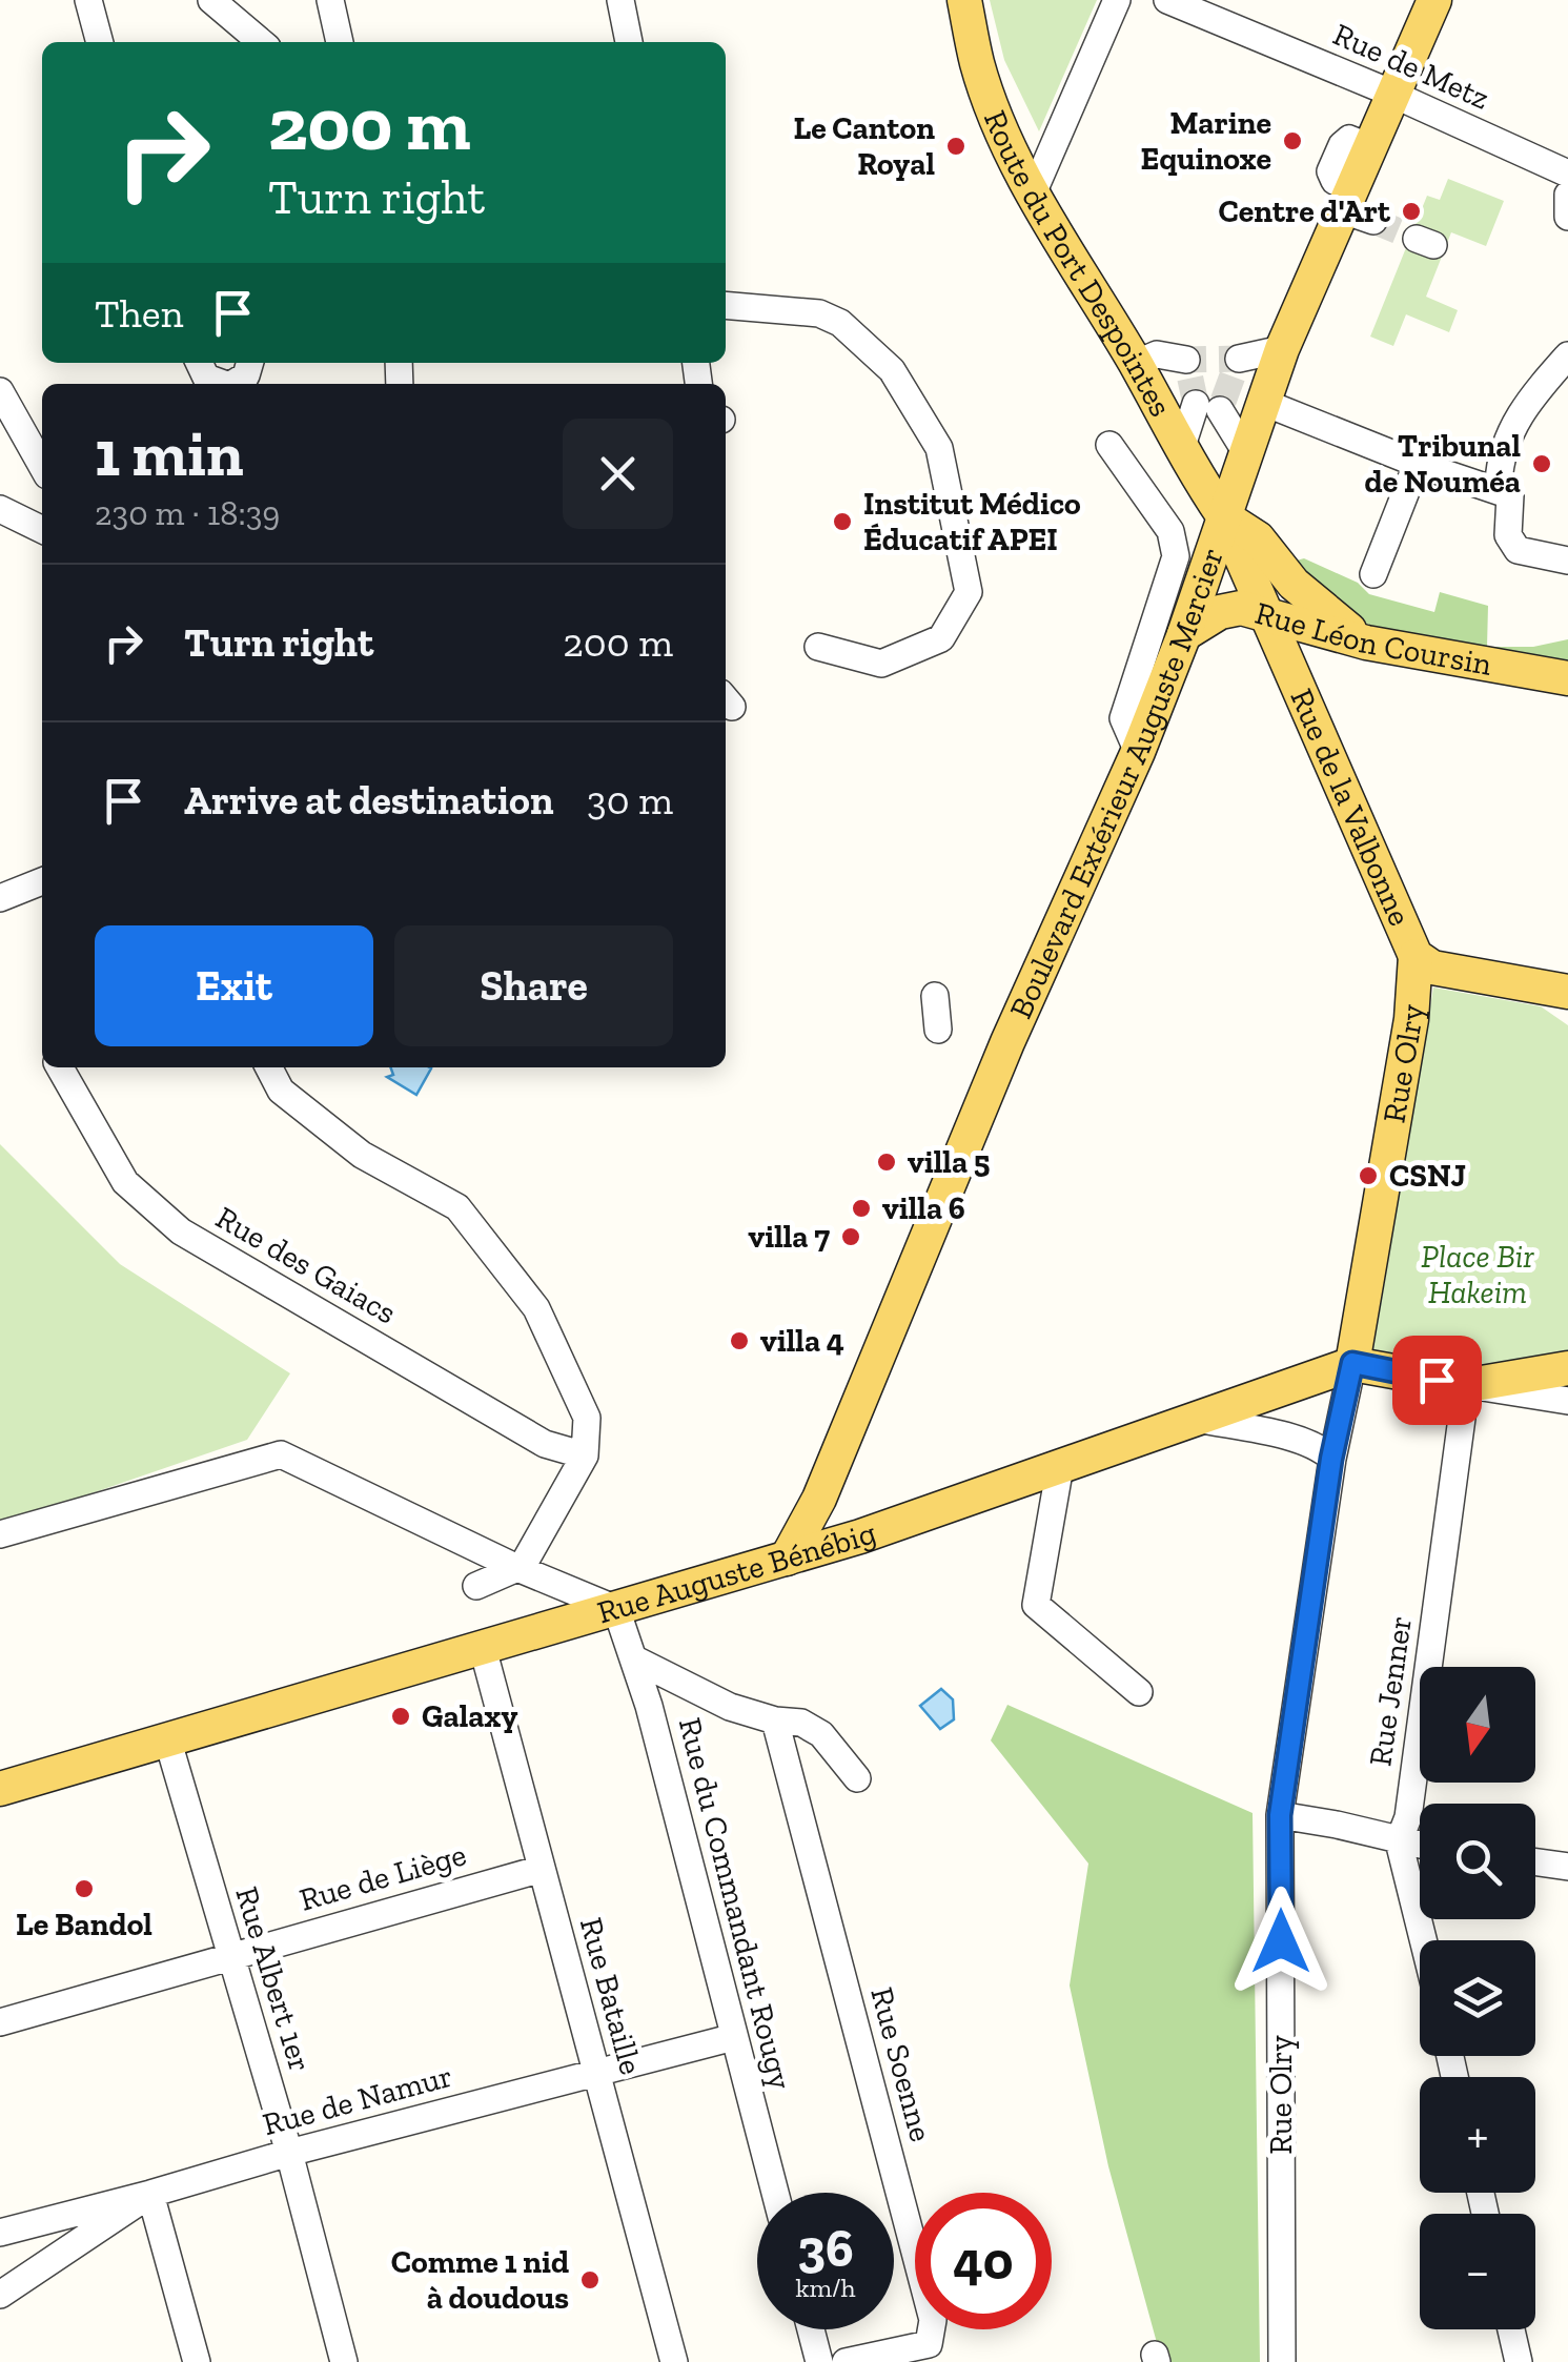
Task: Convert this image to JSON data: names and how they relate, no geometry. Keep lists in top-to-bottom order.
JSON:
{
  "streets": {
    "main road": [
      "Route du Port Despointes",
      "Rue Léon Coursin",
      "Boulevard Extérieur Auguste Mercier",
      "Rue de la Valbonne",
      "Rue Olry",
      "Rue Auguste Bénébig"
    ],
    "street": [
      "Rue de Metz",
      "Rue des Gaiacs",
      "Rue Jenner",
      "Rue de Liège",
      "Rue du Commandant Rougy",
      "Rue Albert 1er",
      "Rue Bataille",
      "Rue Soenne",
      "Rue de Namur"
    ]
  },
  "crossings": [
    ["Rue de Metz", "Boulevard Extérieur Auguste Mercier"],
    ["Route du Port Despointes", "Boulevard Extérieur Auguste Mercier"],
    ["Route du Port Despointes", "Rue de la Valbonne"],
    ["Rue Léon Coursin", "Boulevard Extérieur Auguste Mercier"],
    ["Rue Léon Coursin", "Rue de la Valbonne"],
    ["Boulevard Extérieur Auguste Mercier", "Rue de la Valbonne"],
    ["Boulevard Extérieur Auguste Mercier", "Rue Auguste Bénébig"],
    ["Rue de la Valbonne", "Rue Olry"],
    ["Rue Olry", "Rue Auguste Bénébig"],
    ["Rue Auguste Bénébig", "Rue du Commandant Rougy"],
    ["Rue Auguste Bénébig", "Rue Albert 1er"],
    ["Rue Auguste Bénébig", "Rue Bataille"],
    ["Rue de Liège", "Rue Albert 1er"],
    ["Rue de Liège", "Rue Bataille"],
    ["Rue du Commandant Rougy", "Rue de Namur"],
    ["Rue Albert 1er", "Rue de Namur"],
    ["Rue Bataille", "Rue de Namur"]
  ],
  "parks": ["Place Bir Hakeim"],
  "places": [
    "Marine Equinoxe",
    "Le Canton Royal",
    "Centre d'Art",
    "Tribunal de Nouméa",
    "Institut Médico Éducatif APEI",
    "villa 5",
    "CSNJ",
    "villa 6",
    "villa 7",
    "villa 4",
    "Galaxy",
    "Le Bandol",
    "Comme 1 nid à doudous"
  ],
  "north": "bottom",
  "page": {
    "turn": ["200 m", "Turn right"],
    "then": "Then",
    "heading": ["1 min", "230 m · 18:39"],
    "list": [
      {
        "name": "Turn right",
        "value": "200 m"
      },
      {
        "name": "Arrive at destination",
        "value": "30 m"
      }
    ],
    "buttons": ["Exit", "Share"],
    "map_buttons": ["+", "−"],
    "speed": "36 km/h",
    "limit": "40"
  }
}
